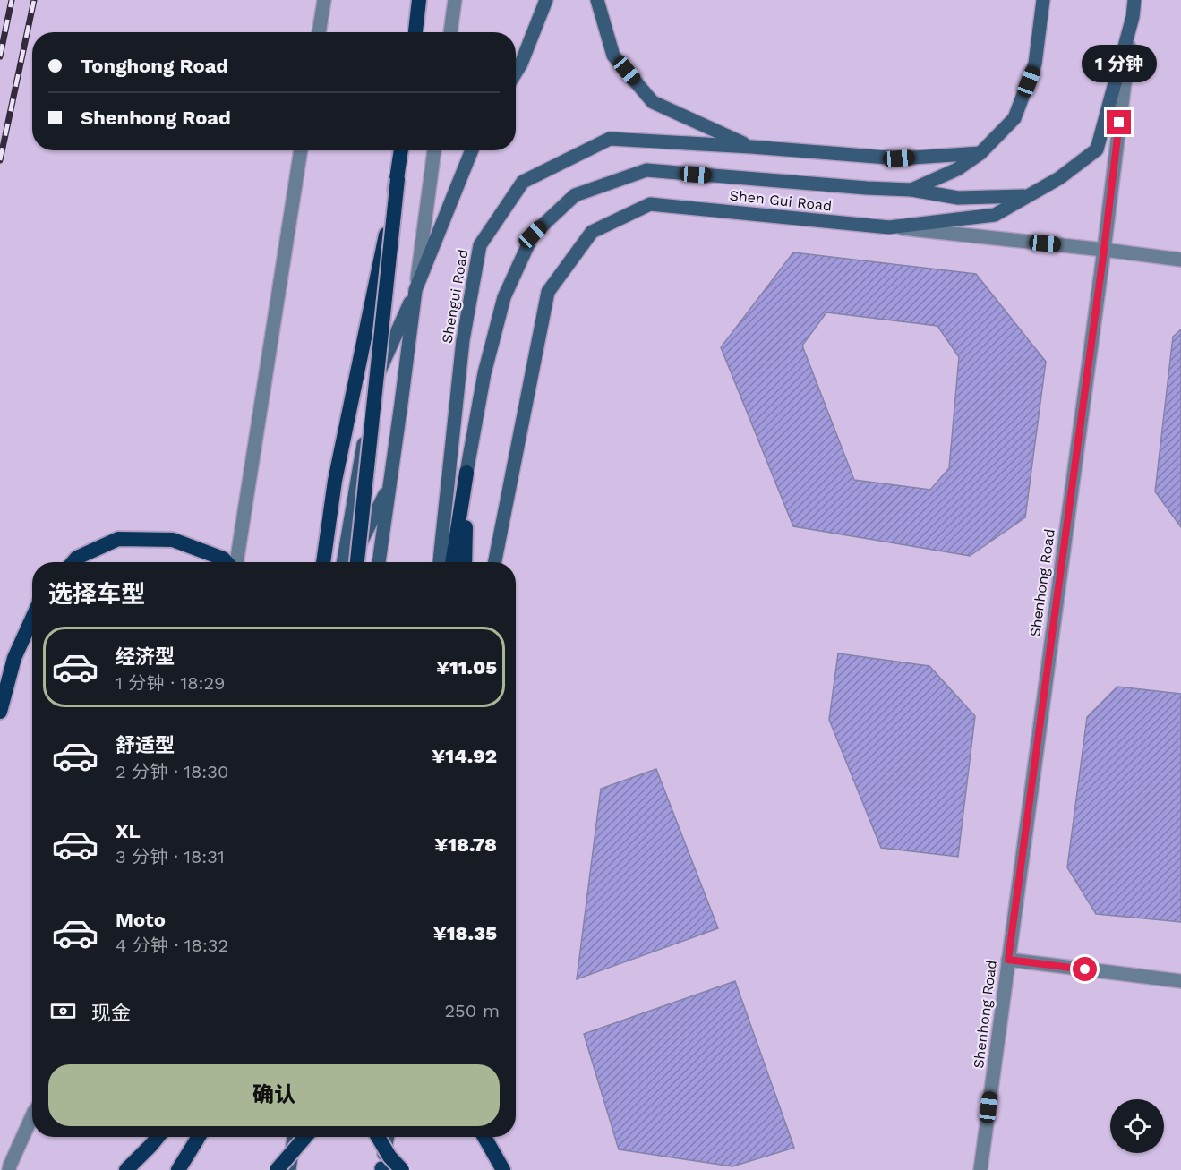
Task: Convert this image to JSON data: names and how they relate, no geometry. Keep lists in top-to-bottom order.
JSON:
{
  "streets": {
    "main road": ["Shen Gui Road", "Shengui Road", "Shenhong Road"]
  },
  "crossings": [
    ["Shen Gui Road", "Shenhong Road"]
  ],
  "page": {
    "banner": ["Tonghong Road", "Shenhong Road"],
    "bubble": "1 分钟",
    "heading": "选择车型",
    "list": [
      {
        "name": "经济型",
        "note": "1 分钟 · 18:29",
        "value": "¥11.05"
      },
      {
        "name": "舒适型",
        "note": "2 分钟 · 18:30",
        "value": "¥14.92"
      },
      {
        "name": "XL",
        "note": "3 分钟 · 18:31",
        "value": "¥18.78"
      },
      {
        "name": "Moto",
        "note": "4 分钟 · 18:32",
        "value": "¥18.35"
      }
    ],
    "pay": ["现金", "250 m"],
    "buttons": "确认"
  }
}
